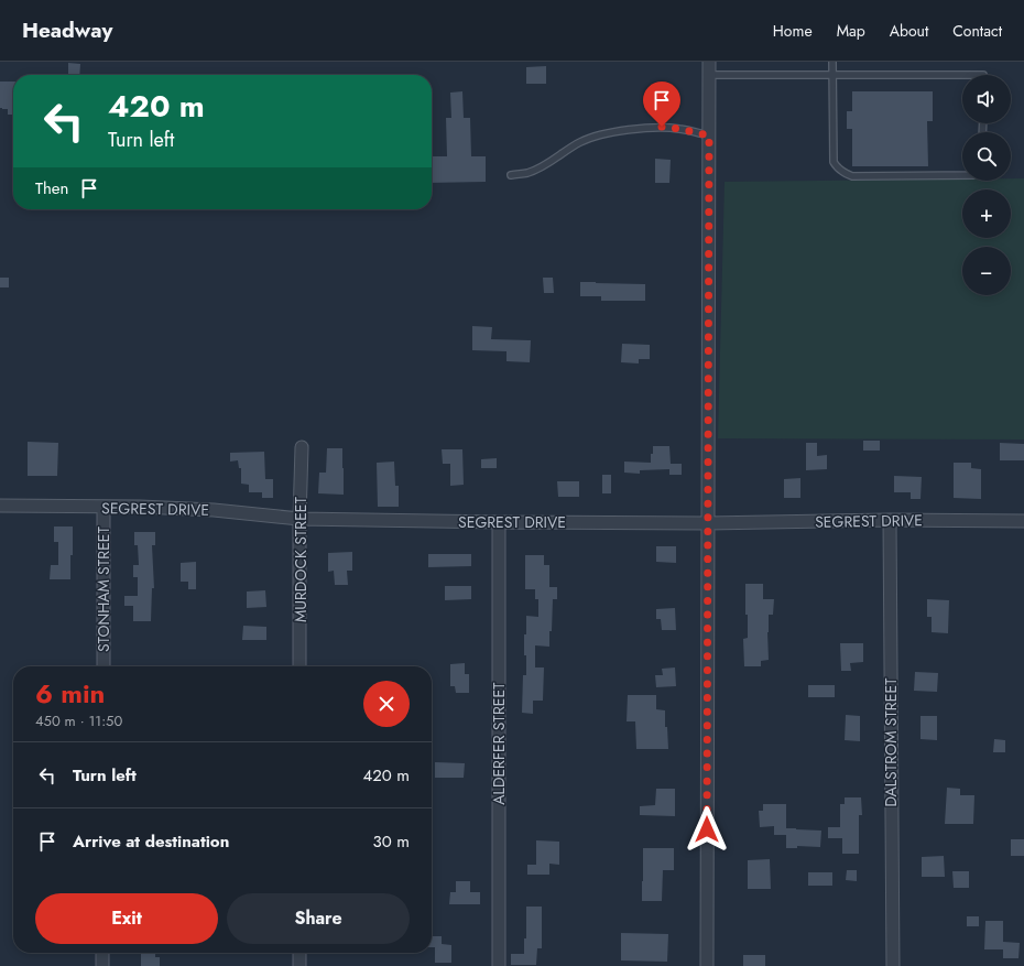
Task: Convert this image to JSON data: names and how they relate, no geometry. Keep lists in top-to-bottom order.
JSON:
{
  "streets": {
    "street": [
      "SEGREST DRIVE",
      "MURDOCK STREET",
      "STONHAM STREET",
      "DALSTROM STREET",
      "ALDERFER STREET"
    ]
  },
  "crossings": [
    ["SEGREST DRIVE", "MURDOCK STREET"],
    ["SEGREST DRIVE", "STONHAM STREET"],
    ["SEGREST DRIVE", "DALSTROM STREET"],
    ["SEGREST DRIVE", "ALDERFER STREET"]
  ],
  "page": {
    "header": "Headway",
    "nav": [
      "Home",
      "Map",
      "About",
      "Contact"
    ],
    "map_buttons": ["+", "−"],
    "turn": ["420 m", "Turn left"],
    "then": "Then",
    "heading": ["6 min", "450 m · 11:50"],
    "list": [
      {
        "name": "Turn left",
        "value": "420 m"
      },
      {
        "name": "Arrive at destination",
        "value": "30 m"
      }
    ],
    "buttons": ["Exit", "Share"]
  }
}
